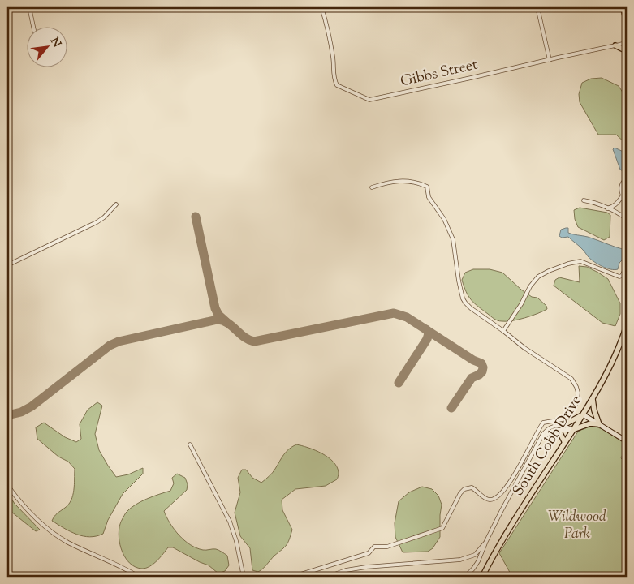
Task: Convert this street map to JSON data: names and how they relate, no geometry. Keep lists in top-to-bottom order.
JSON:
{
  "streets": {
    "main road": ["South Cobb Drive"],
    "street": ["Gibbs Street"]
  },
  "parks": ["Wildwood Park"],
  "north": "top right"
}
